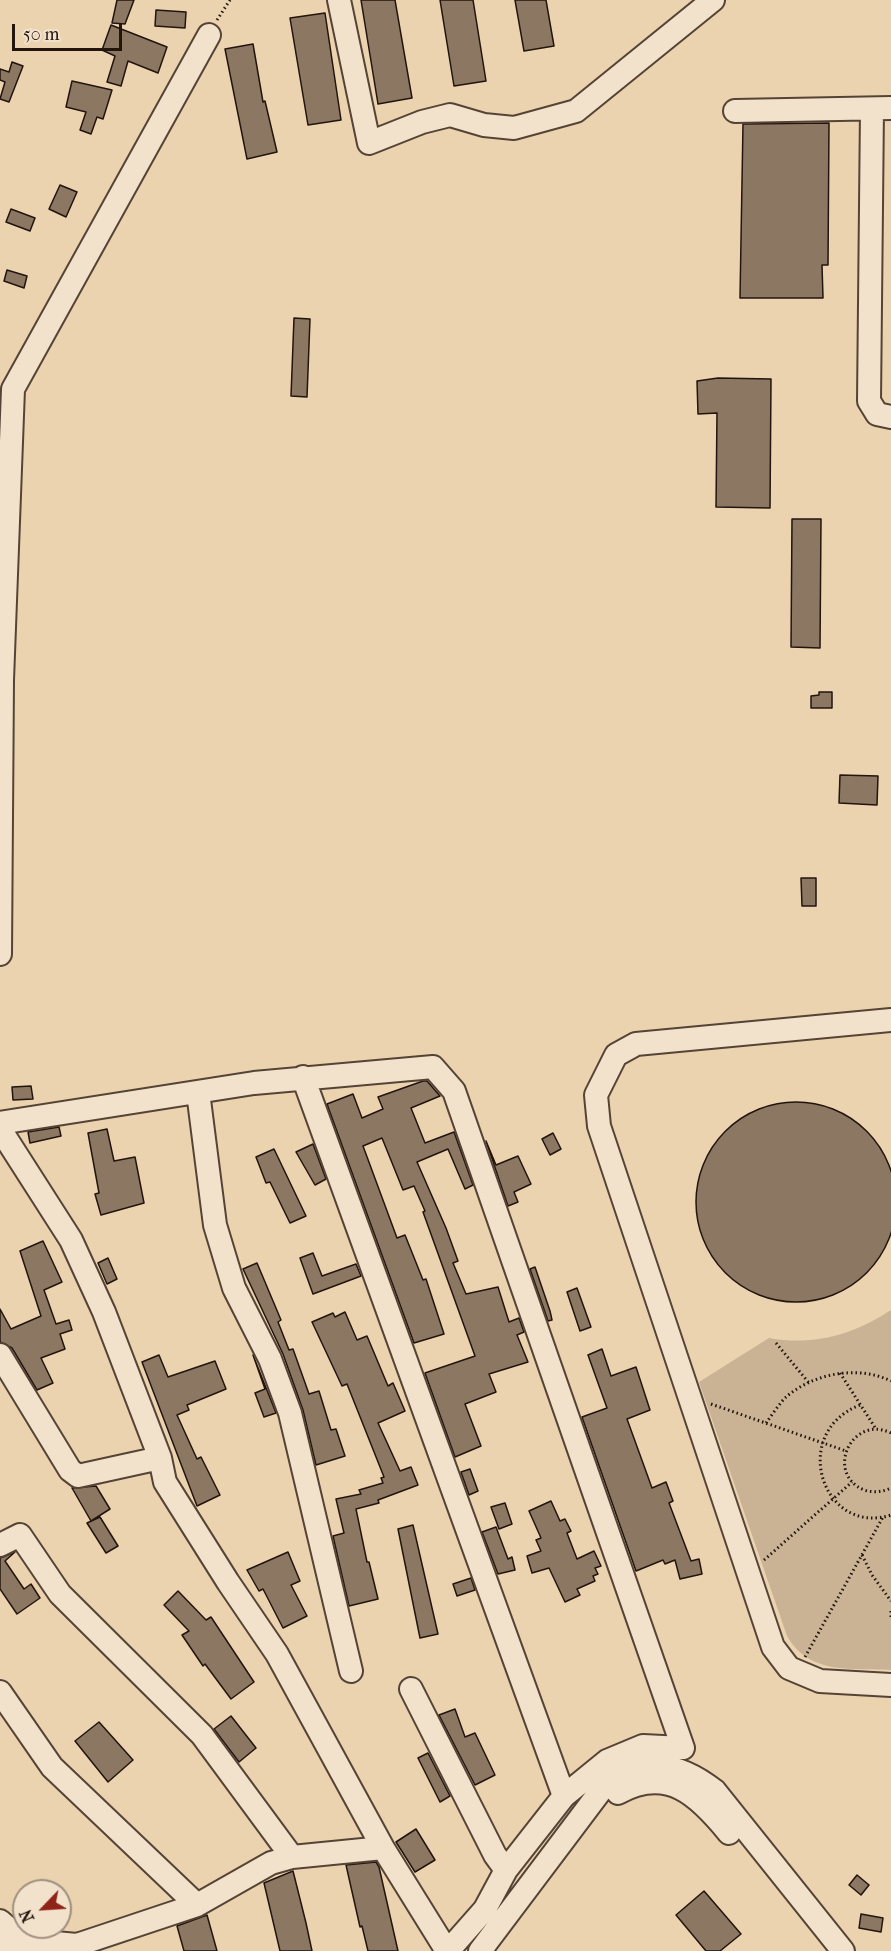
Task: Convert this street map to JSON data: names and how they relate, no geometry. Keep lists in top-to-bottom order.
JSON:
{
  "scale_bar": "50 m",
  "north": "bottom left"
}
